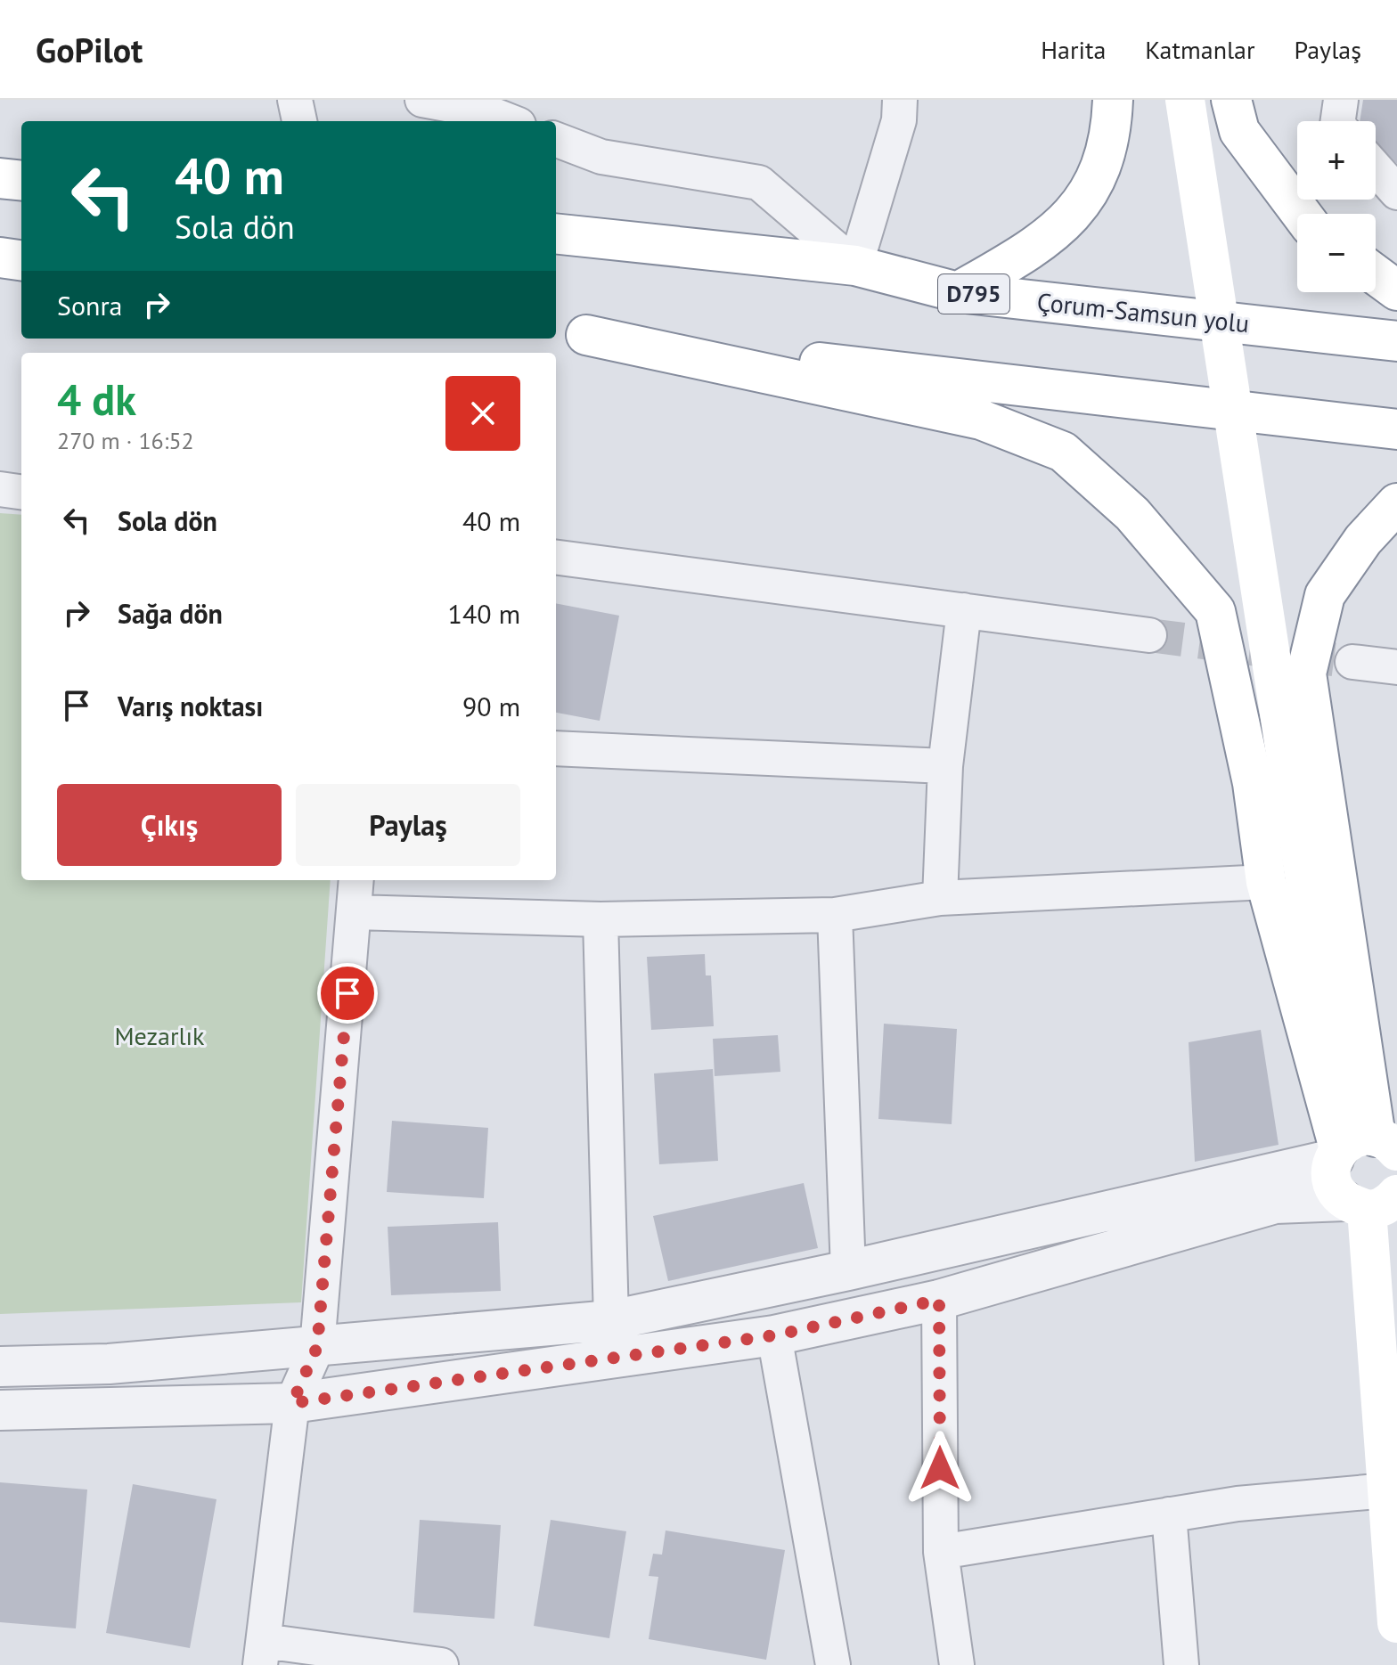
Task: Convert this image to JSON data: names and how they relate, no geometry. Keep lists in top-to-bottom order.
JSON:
{
  "streets": {
    "main road": ["D795", "Çorum-Samsun yolu"]
  },
  "parks": ["Mezarlık"],
  "page": {
    "header": "GoPilot",
    "nav": ["Harita", "Katmanlar", "Paylaş"],
    "map_buttons": ["+", "−"],
    "turn": ["40 m", "Sola dön"],
    "then": "Sonra",
    "heading": ["4 dk", "270 m · 16:52"],
    "list": [
      {
        "name": "Sola dön",
        "value": "40 m"
      },
      {
        "name": "Sağa dön",
        "value": "140 m"
      },
      {
        "name": "Varış noktası",
        "value": "90 m"
      }
    ],
    "buttons": ["Çıkış", "Paylaş"]
  }
}
